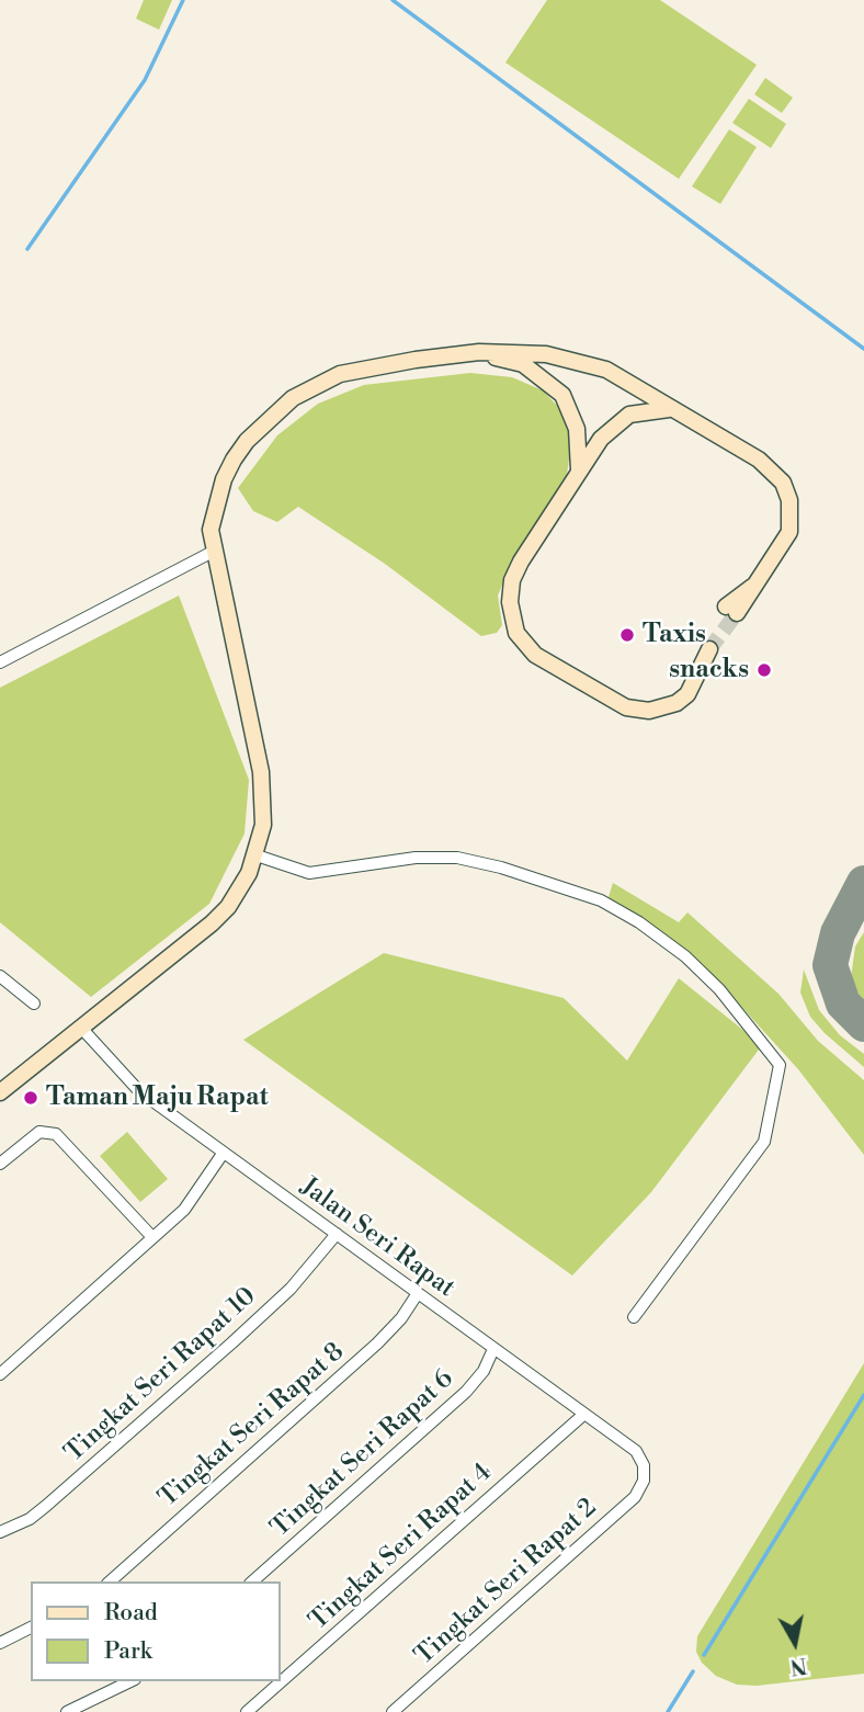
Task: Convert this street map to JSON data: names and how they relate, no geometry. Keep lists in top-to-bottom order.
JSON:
{
  "streets": {
    "street": [
      "Jalan Seri Rapat",
      "Tingkat Seri Rapat 10",
      "Tingkat Seri Rapat 8",
      "Tingkat Seri Rapat 6",
      "Tingkat Seri Rapat 4",
      "Tingkat Seri Rapat 2"
    ]
  },
  "crossings": [
    ["Jalan Seri Rapat", "Tingkat Seri Rapat 10"],
    ["Jalan Seri Rapat", "Tingkat Seri Rapat 8"],
    ["Jalan Seri Rapat", "Tingkat Seri Rapat 6"],
    ["Jalan Seri Rapat", "Tingkat Seri Rapat 4"],
    ["Jalan Seri Rapat", "Tingkat Seri Rapat 2"]
  ],
  "places": ["Taxis", "snacks", "Taman Maju Rapat"],
  "legend": ["Road", "Park"],
  "north": "bottom"
}
